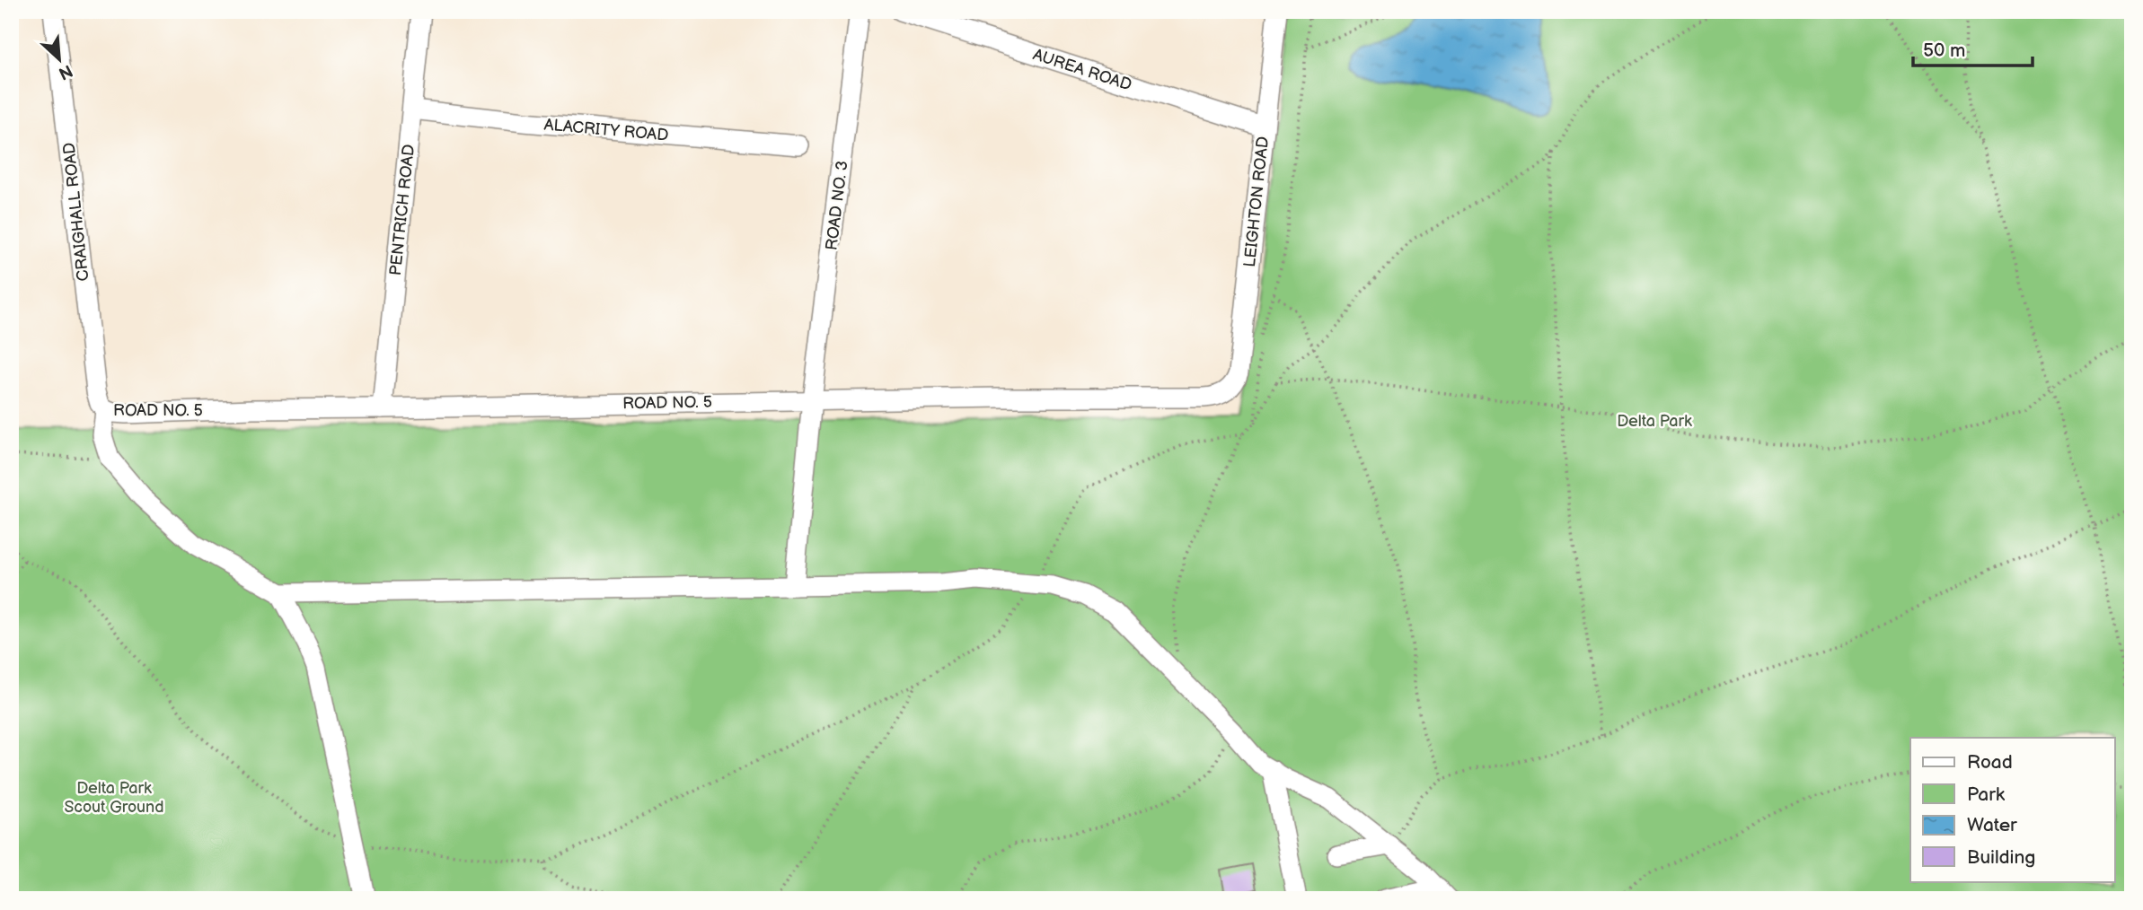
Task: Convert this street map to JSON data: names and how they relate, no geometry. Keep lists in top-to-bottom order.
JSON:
{
  "streets": {
    "street": [
      "AUREA ROAD",
      "ALACRITY ROAD",
      "LEIGHTON ROAD",
      "ROAD NO. 3",
      "PENTRICH ROAD",
      "CRAIGHALL ROAD",
      "ROAD NO. 5"
    ]
  },
  "crossings": [
    ["AUREA ROAD", "LEIGHTON ROAD"],
    ["ALACRITY ROAD", "PENTRICH ROAD"],
    ["LEIGHTON ROAD", "ROAD NO. 5"],
    ["ROAD NO. 3", "ROAD NO. 5"],
    ["PENTRICH ROAD", "ROAD NO. 5"],
    ["CRAIGHALL ROAD", "ROAD NO. 5"]
  ],
  "parks": ["Delta Park", "Delta Park Scout Ground"],
  "legend": [
    "Road",
    "Park",
    "Water",
    "Building"
  ],
  "scale_bar": "50 m",
  "north": "bottom right"
}
